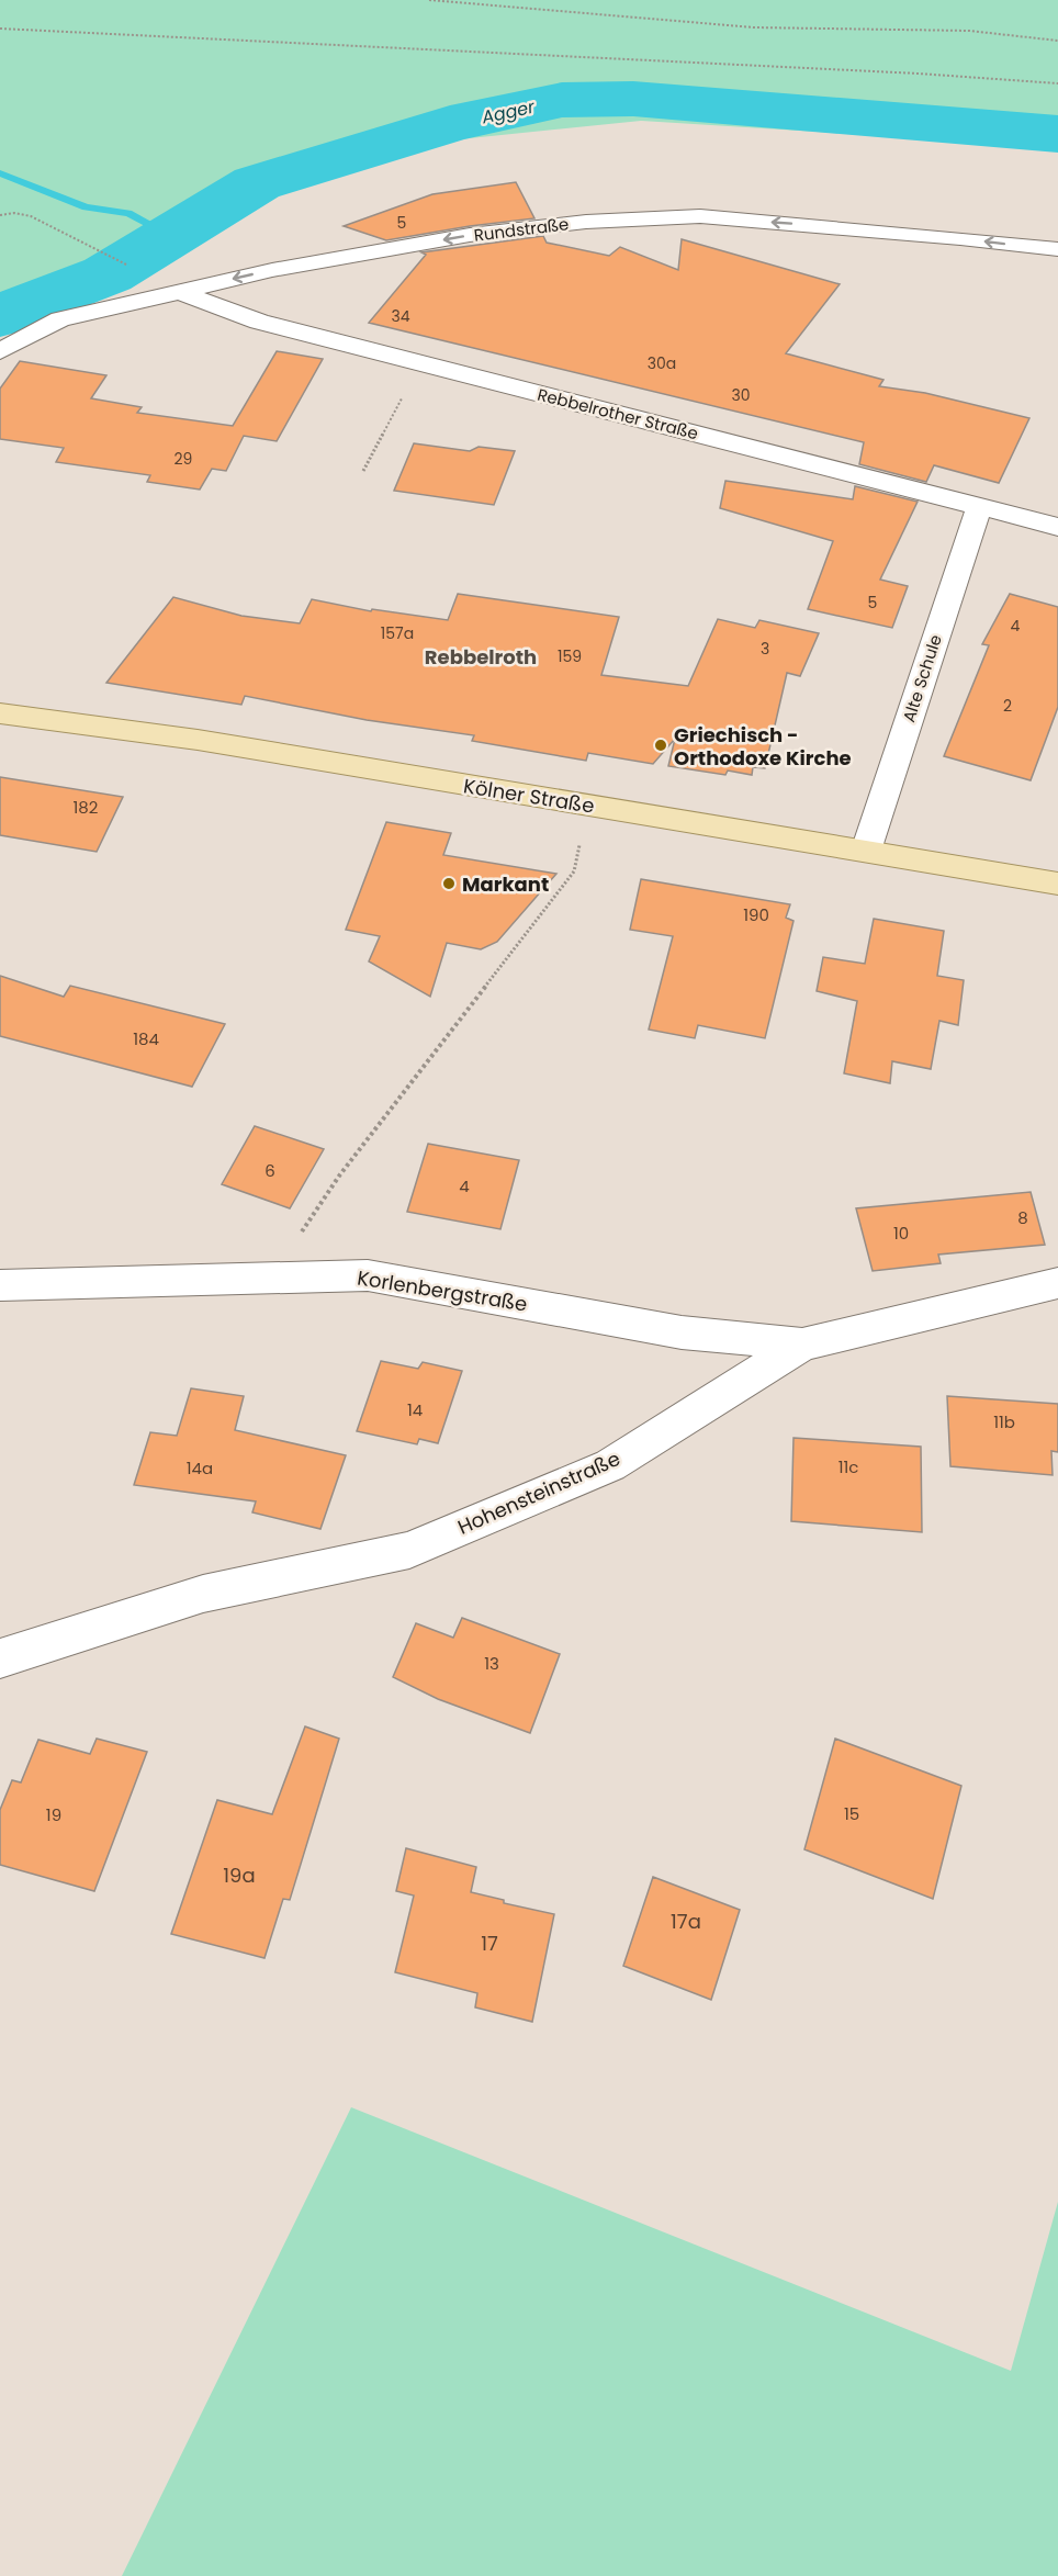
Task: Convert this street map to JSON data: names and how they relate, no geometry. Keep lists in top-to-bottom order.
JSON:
{
  "streets": {
    "main road": ["Kölner Straße"],
    "street": [
      "Rundstraße",
      "Rebbelrother Straße",
      "Alte Schule",
      "Korlenbergstraße",
      "Hohensteinstraße"
    ]
  },
  "crossings": [
    ["Rundstraße", "Rebbelrother Straße"],
    ["Rebbelrother Straße", "Alte Schule"],
    ["Alte Schule", "Kölner Straße"],
    ["Korlenbergstraße", "Hohensteinstraße"]
  ],
  "one_way": ["Rundstraße"],
  "districts": ["Rebbelroth"],
  "water": ["Agger"],
  "places": ["Griechisch - Orthodoxe Kirche", "Markant"],
  "house_numbers": [
    "5",
    "34",
    "30a",
    "30",
    "29",
    "5",
    "4",
    "157a",
    "3",
    "159",
    "2",
    "182",
    "190",
    "184",
    "6",
    "4",
    "8",
    "10",
    "14",
    "11b",
    "11c",
    "14a",
    "13",
    "15",
    "19",
    "19a",
    "17a",
    "17"
  ]
}
